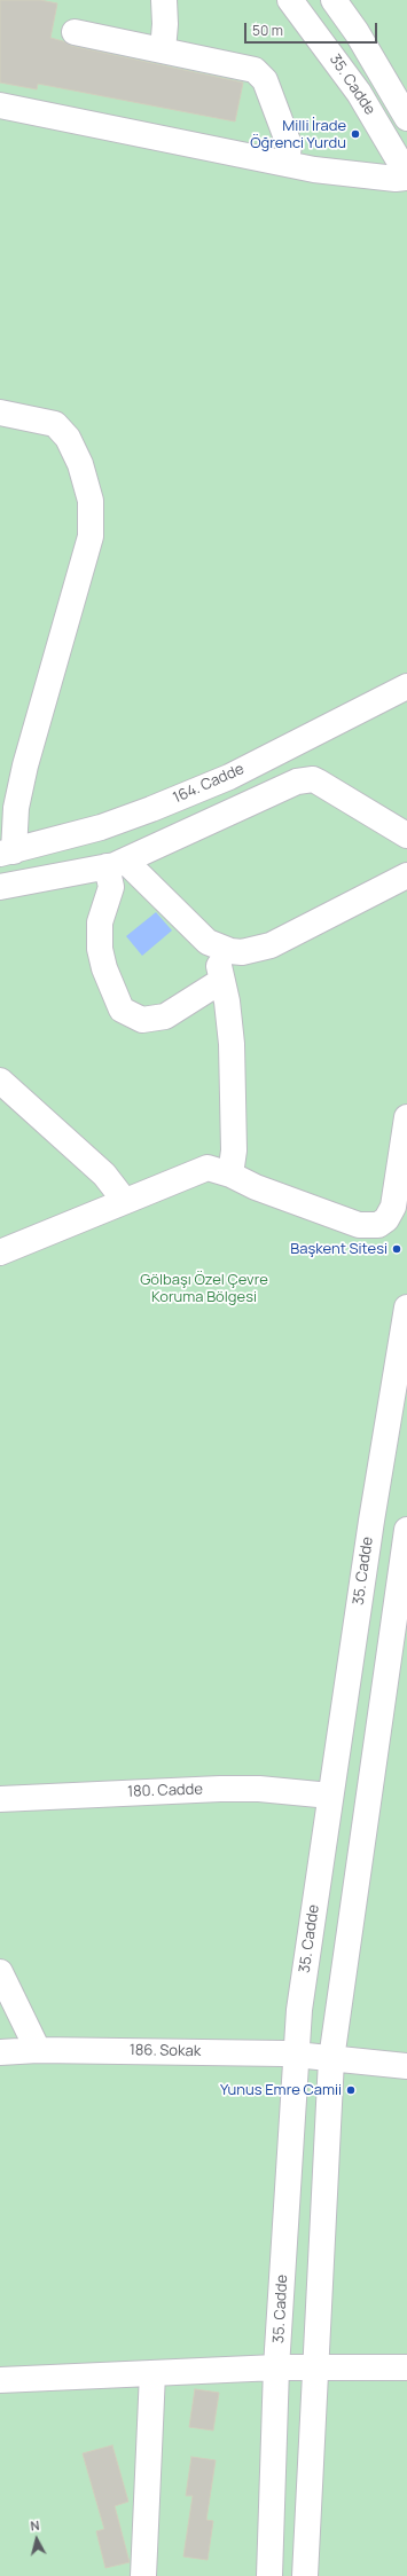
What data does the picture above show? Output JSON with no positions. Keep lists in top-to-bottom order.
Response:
{
  "streets": {
    "street": [
      "35. Cadde",
      "164. Cadde",
      "180. Cadde",
      "186. Sokak"
    ]
  },
  "crossings": [
    ["35. Cadde", "180. Cadde"],
    ["35. Cadde", "186. Sokak"]
  ],
  "parks": ["Gölbaşı Özel Çevre Koruma Bölgesi"],
  "places": ["Milli İrade Öğrenci Yurdu", "Başkent Sitesi", "Yunus Emre Camii"],
  "scale_bar": "50 m",
  "north": "top"
}
